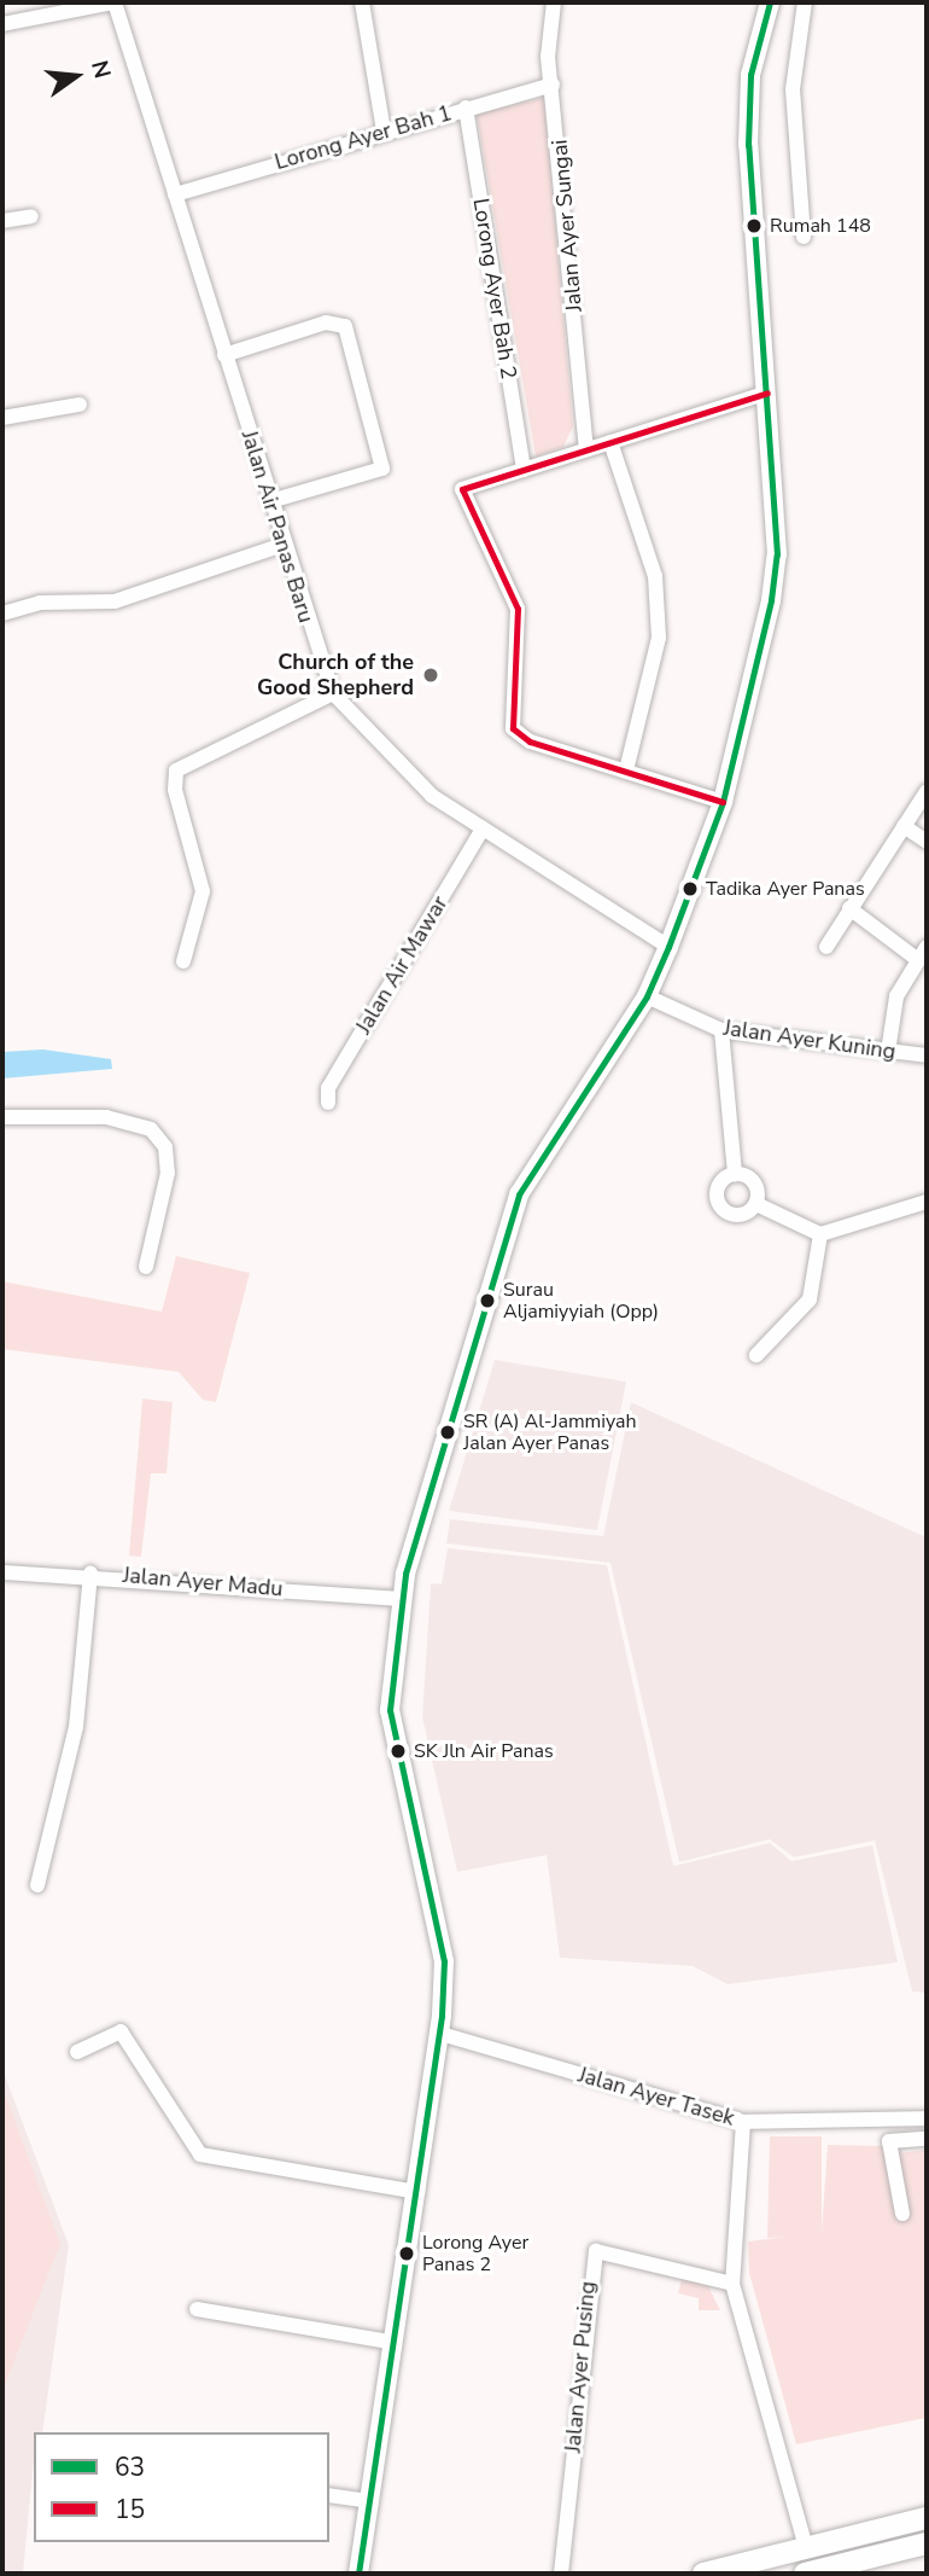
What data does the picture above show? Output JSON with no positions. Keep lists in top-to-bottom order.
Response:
{
  "streets": {
    "street": [
      "Lorong Ayer Bah 1",
      "Jalan Ayer Sungai",
      "Lorong Ayer Bah 2",
      "Jalan Air Panas Baru",
      "Jalan Air Mawar",
      "Jalan Ayer Kuning",
      "Jalan Ayer Madu",
      "Jalan Ayer Tasek",
      "Jalan Ayer Pusing"
    ]
  },
  "crossings": [
    ["Lorong Ayer Bah 1", "Jalan Ayer Sungai"],
    ["Lorong Ayer Bah 1", "Lorong Ayer Bah 2"],
    ["Lorong Ayer Bah 1", "Jalan Air Panas Baru"],
    ["Jalan Air Panas Baru", "Jalan Air Mawar"]
  ],
  "places": [
    "Rumah 148",
    "Church of the Good Shepherd",
    "Tadika Ayer Panas",
    "Surau Aljamiyyiah (Opp)",
    "SR (A) Al-Jammiyah Jalan Ayer Panas",
    "SK Jln Air Panas",
    "Lorong Ayer Panas 2"
  ],
  "lines": ["transit line 63", "transit line 15"],
  "legend": ["63", "15"],
  "north": "right"
}
